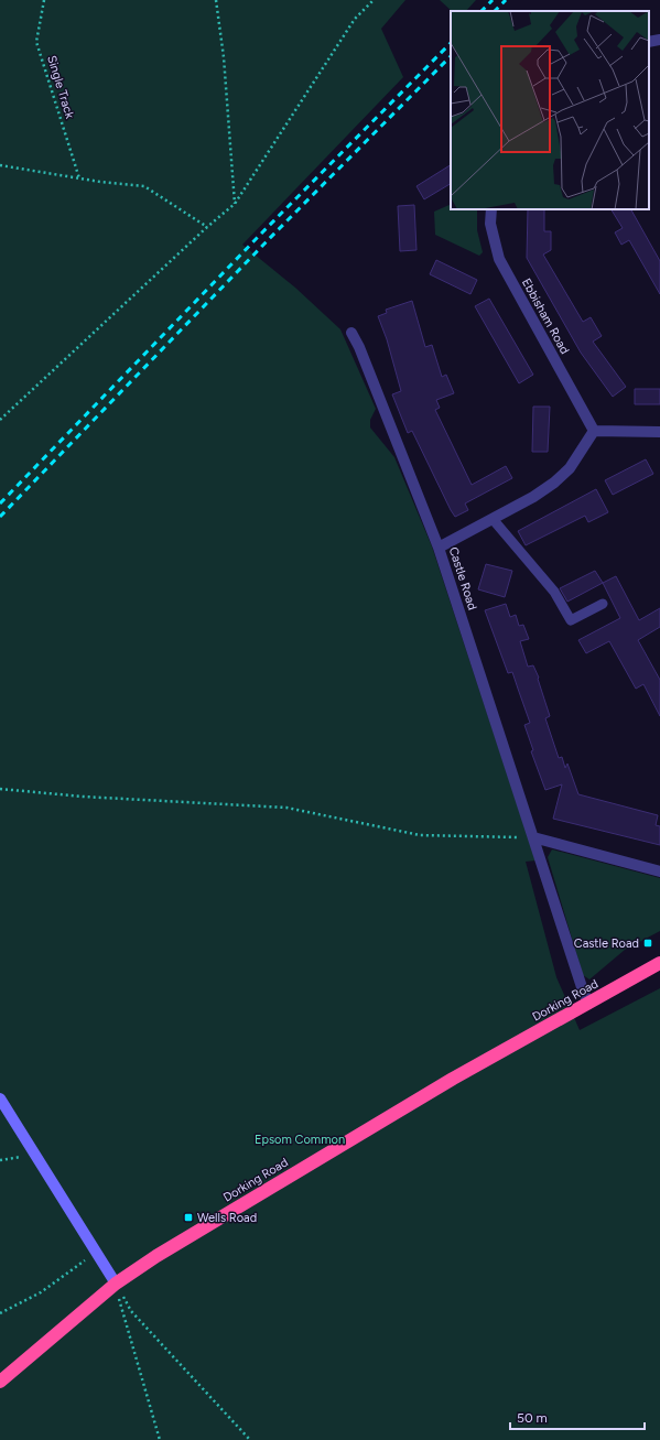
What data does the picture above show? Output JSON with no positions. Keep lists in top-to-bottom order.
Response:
{
  "streets": {
    "highway": ["Dorking Road"],
    "street": ["Ebbisham Road", "Castle Road"],
    "path": ["Single Track"]
  },
  "crossings": [
    ["Castle Road", "Dorking Road"]
  ],
  "parks": ["Epsom Common"],
  "places": {
    "transit": ["Castle Road", "Wells Road"]
  },
  "scale_bar": "50 m"
}
